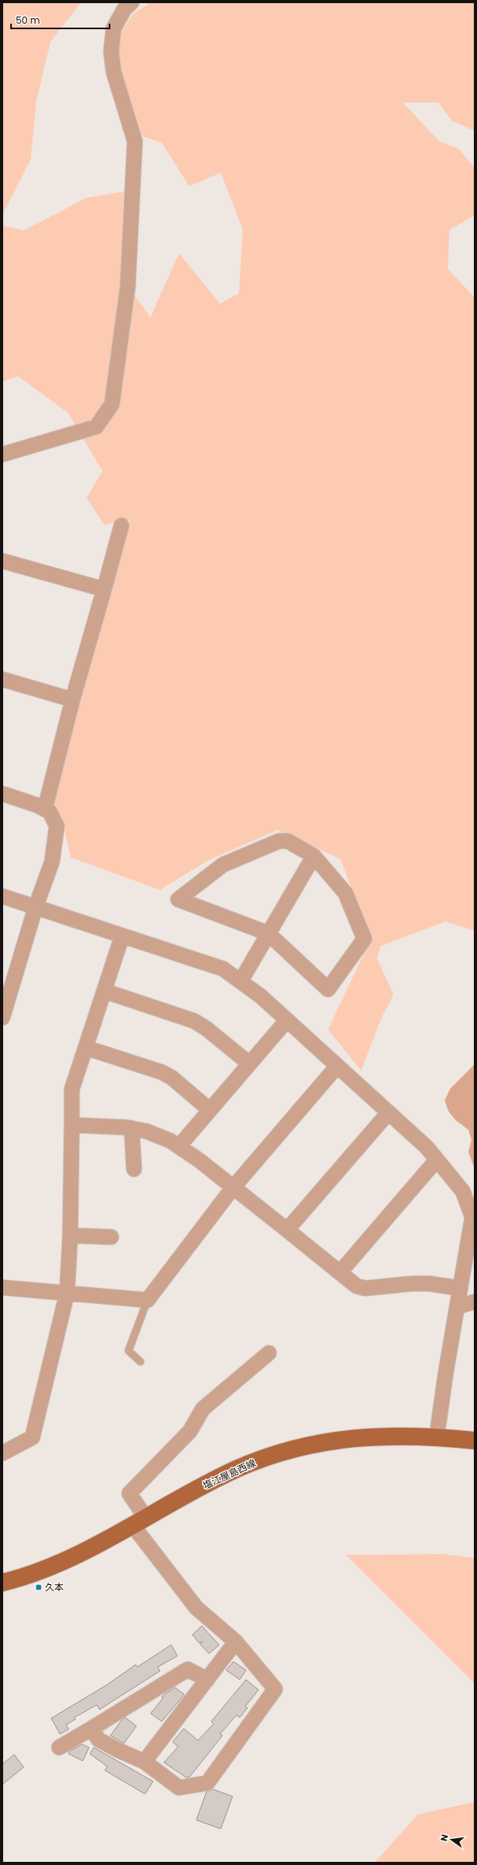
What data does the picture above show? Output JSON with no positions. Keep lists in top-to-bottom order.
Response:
{
  "streets": {
    "main road": ["塩江屋島西線"]
  },
  "places": {
    "transit": ["久本"]
  },
  "scale_bar": "50 m",
  "north": "left"
}
